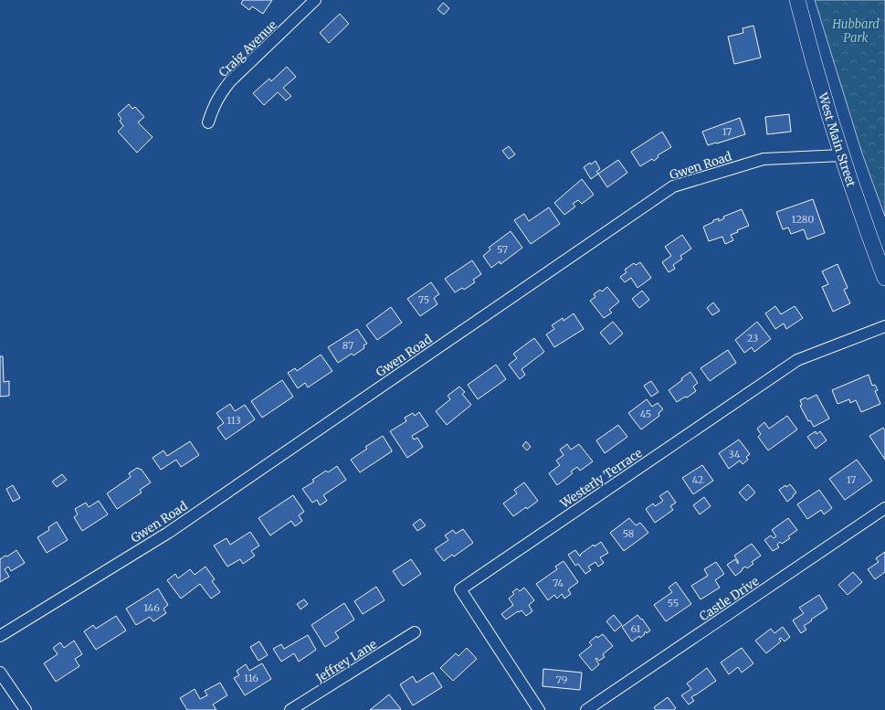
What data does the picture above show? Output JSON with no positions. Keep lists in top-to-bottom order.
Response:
{
  "streets": {
    "main road": ["West Main Street"],
    "street": [
      "Craig Avenue",
      "Gwen Road",
      "Westerly Terrace",
      "Castle Drive",
      "Jeffrey Lane"
    ]
  },
  "crossings": [
    ["West Main Street", "Gwen Road"]
  ],
  "parks": ["Hubbard Park"],
  "house_numbers": [
    "17",
    "1280",
    "57",
    "75",
    "23",
    "87",
    "45",
    "113",
    "34",
    "42",
    "17",
    "58",
    "74",
    "55",
    "146",
    "61",
    "116",
    "79"
  ]
}
